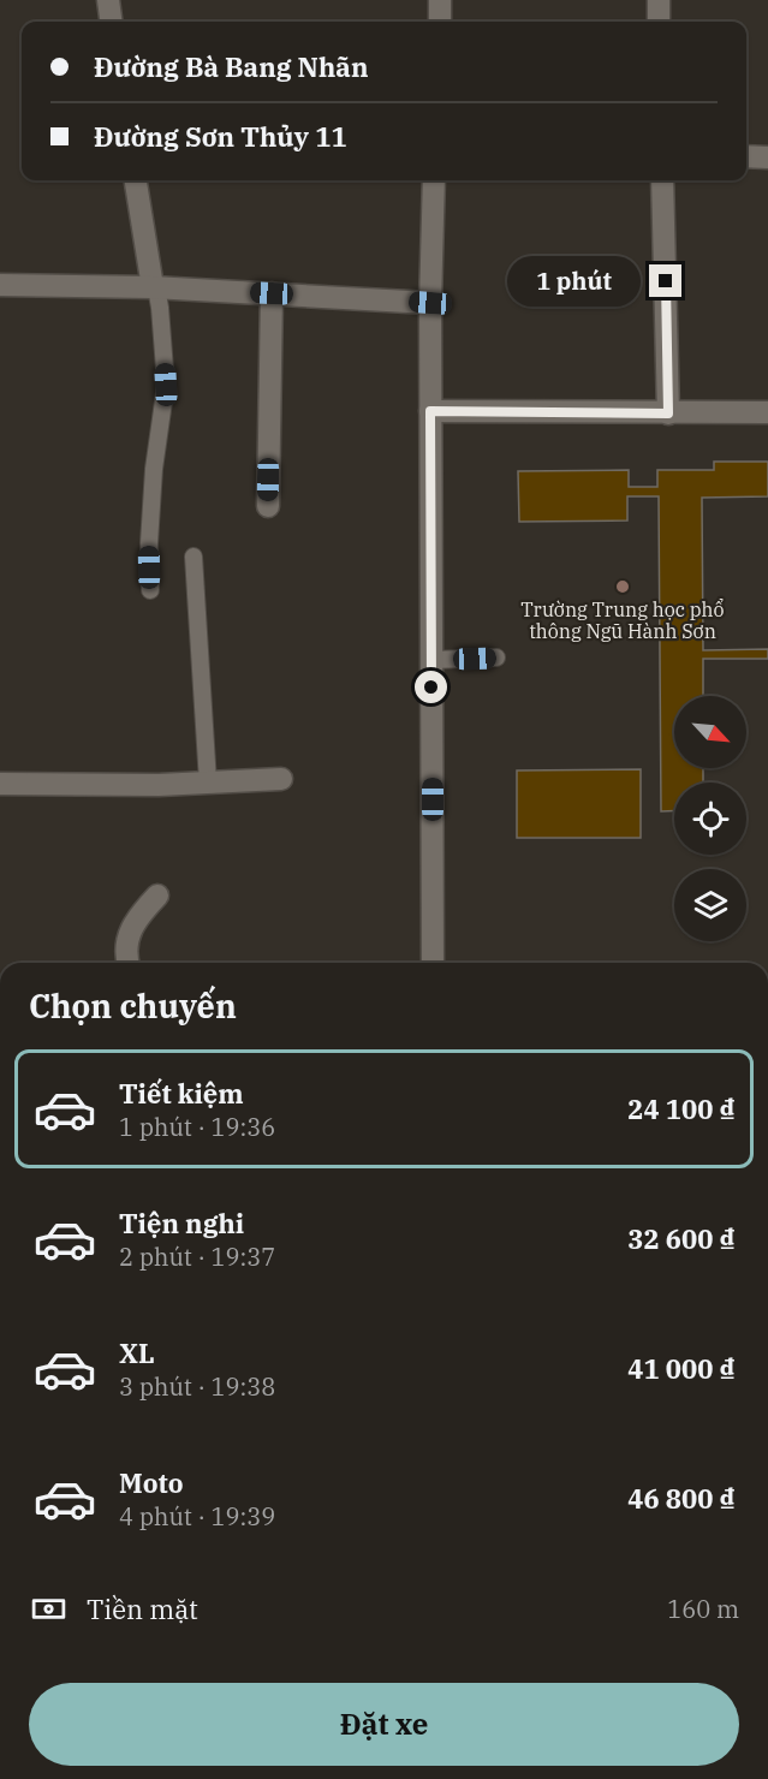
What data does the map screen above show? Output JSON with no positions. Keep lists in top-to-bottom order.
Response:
{
  "places": ["Trường Trung học phổ thông Ngũ Hành Sơn"],
  "north": "bottom right",
  "page": {
    "banner": ["Đường Bà Bang Nhãn", "Đường Sơn Thủy 11"],
    "bubble": "1 phút",
    "heading": "Chọn chuyến",
    "list": [
      {
        "name": "Tiết kiệm",
        "note": "1 phút · 19:36",
        "value": "24 100 ₫"
      },
      {
        "name": "Tiện nghi",
        "note": "2 phút · 19:37",
        "value": "32 600 ₫"
      },
      {
        "name": "XL",
        "note": "3 phút · 19:38",
        "value": "41 000 ₫"
      },
      {
        "name": "Moto",
        "note": "4 phút · 19:39",
        "value": "46 800 ₫"
      }
    ],
    "pay": ["Tiền mặt", "160 m"],
    "buttons": "Đặt xe"
  }
}
